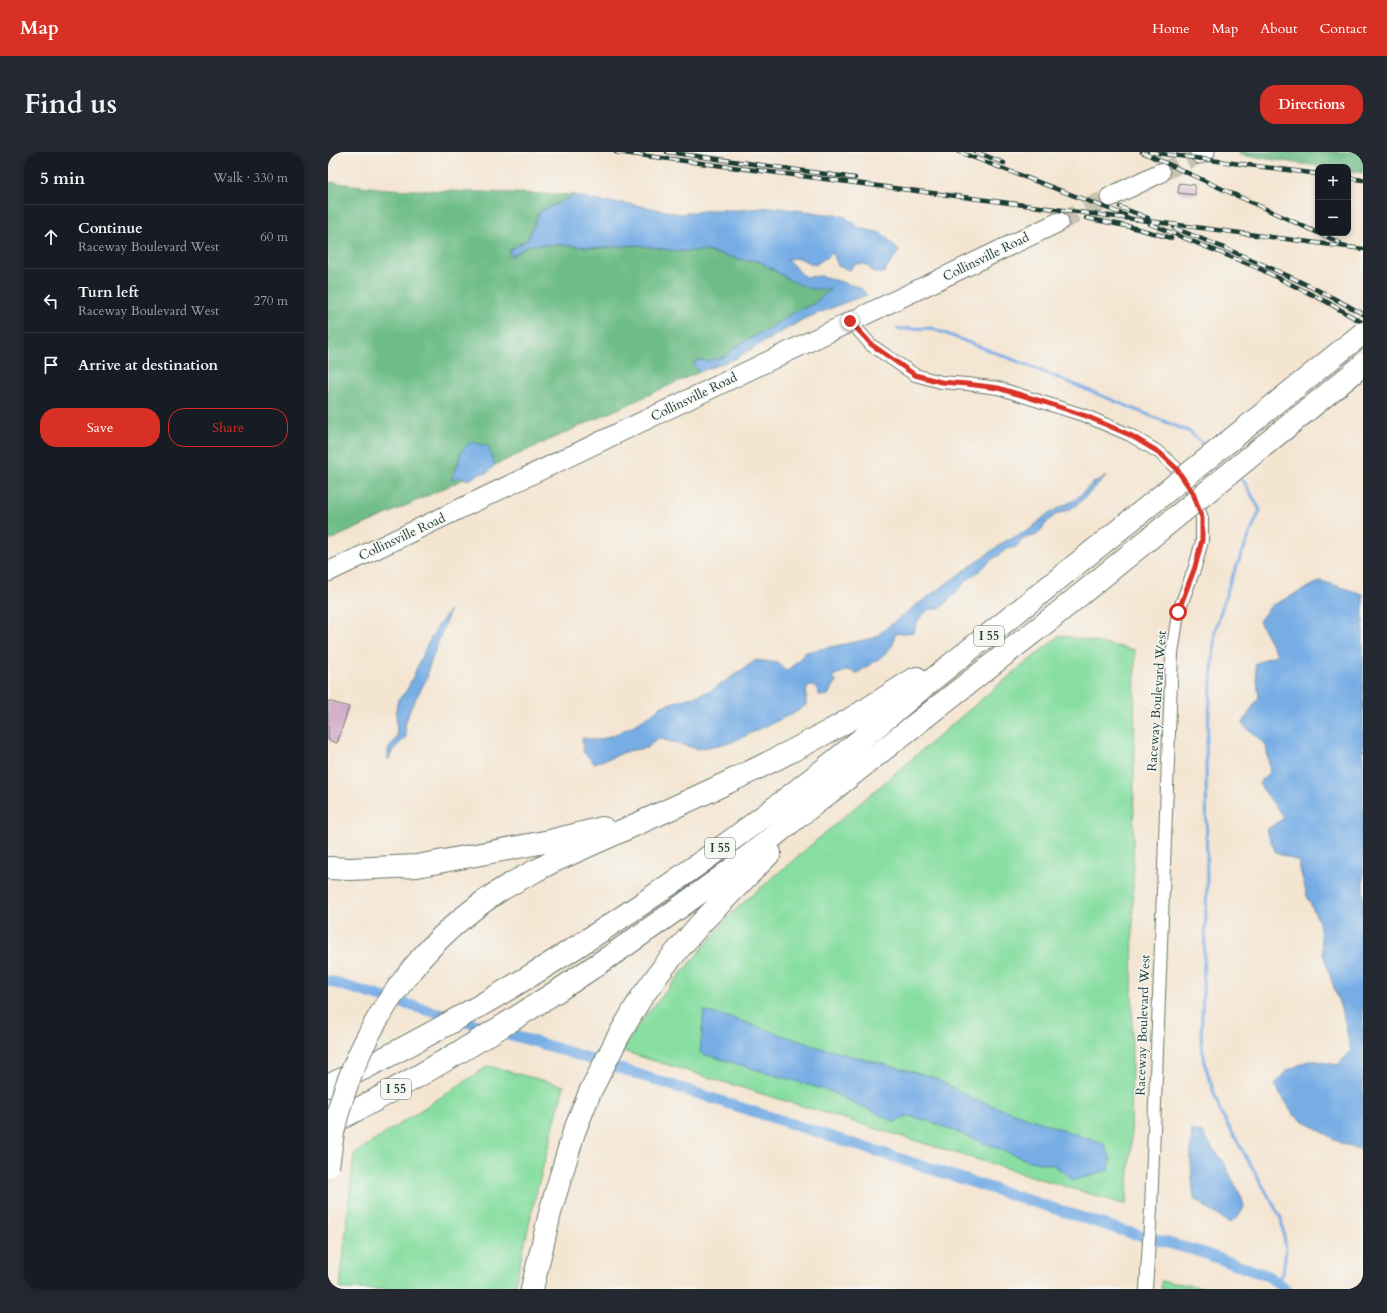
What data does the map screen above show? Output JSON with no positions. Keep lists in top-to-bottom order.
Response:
{
  "streets": {
    "highway": ["I 55"],
    "main road": ["Collinsville Road"],
    "street": ["Raceway Boulevard West"]
  },
  "crossings": [
    ["Collinsville Road", "Raceway Boulevard West"]
  ],
  "page": {
    "header": "Map",
    "nav": [
      "Home",
      "Map",
      "About",
      "Contact"
    ],
    "title": "Find us",
    "buttons": [
      "Directions",
      ["Save", "Share"]
    ],
    "heading": ["5 min", "Walk · 330 m"],
    "map_buttons": ["+", "−"],
    "list": [
      ["Continue", "Raceway Boulevard West", "60 m"],
      ["Turn left", "Raceway Boulevard West", "270 m"],
      "Arrive at destination"
    ]
  }
}
